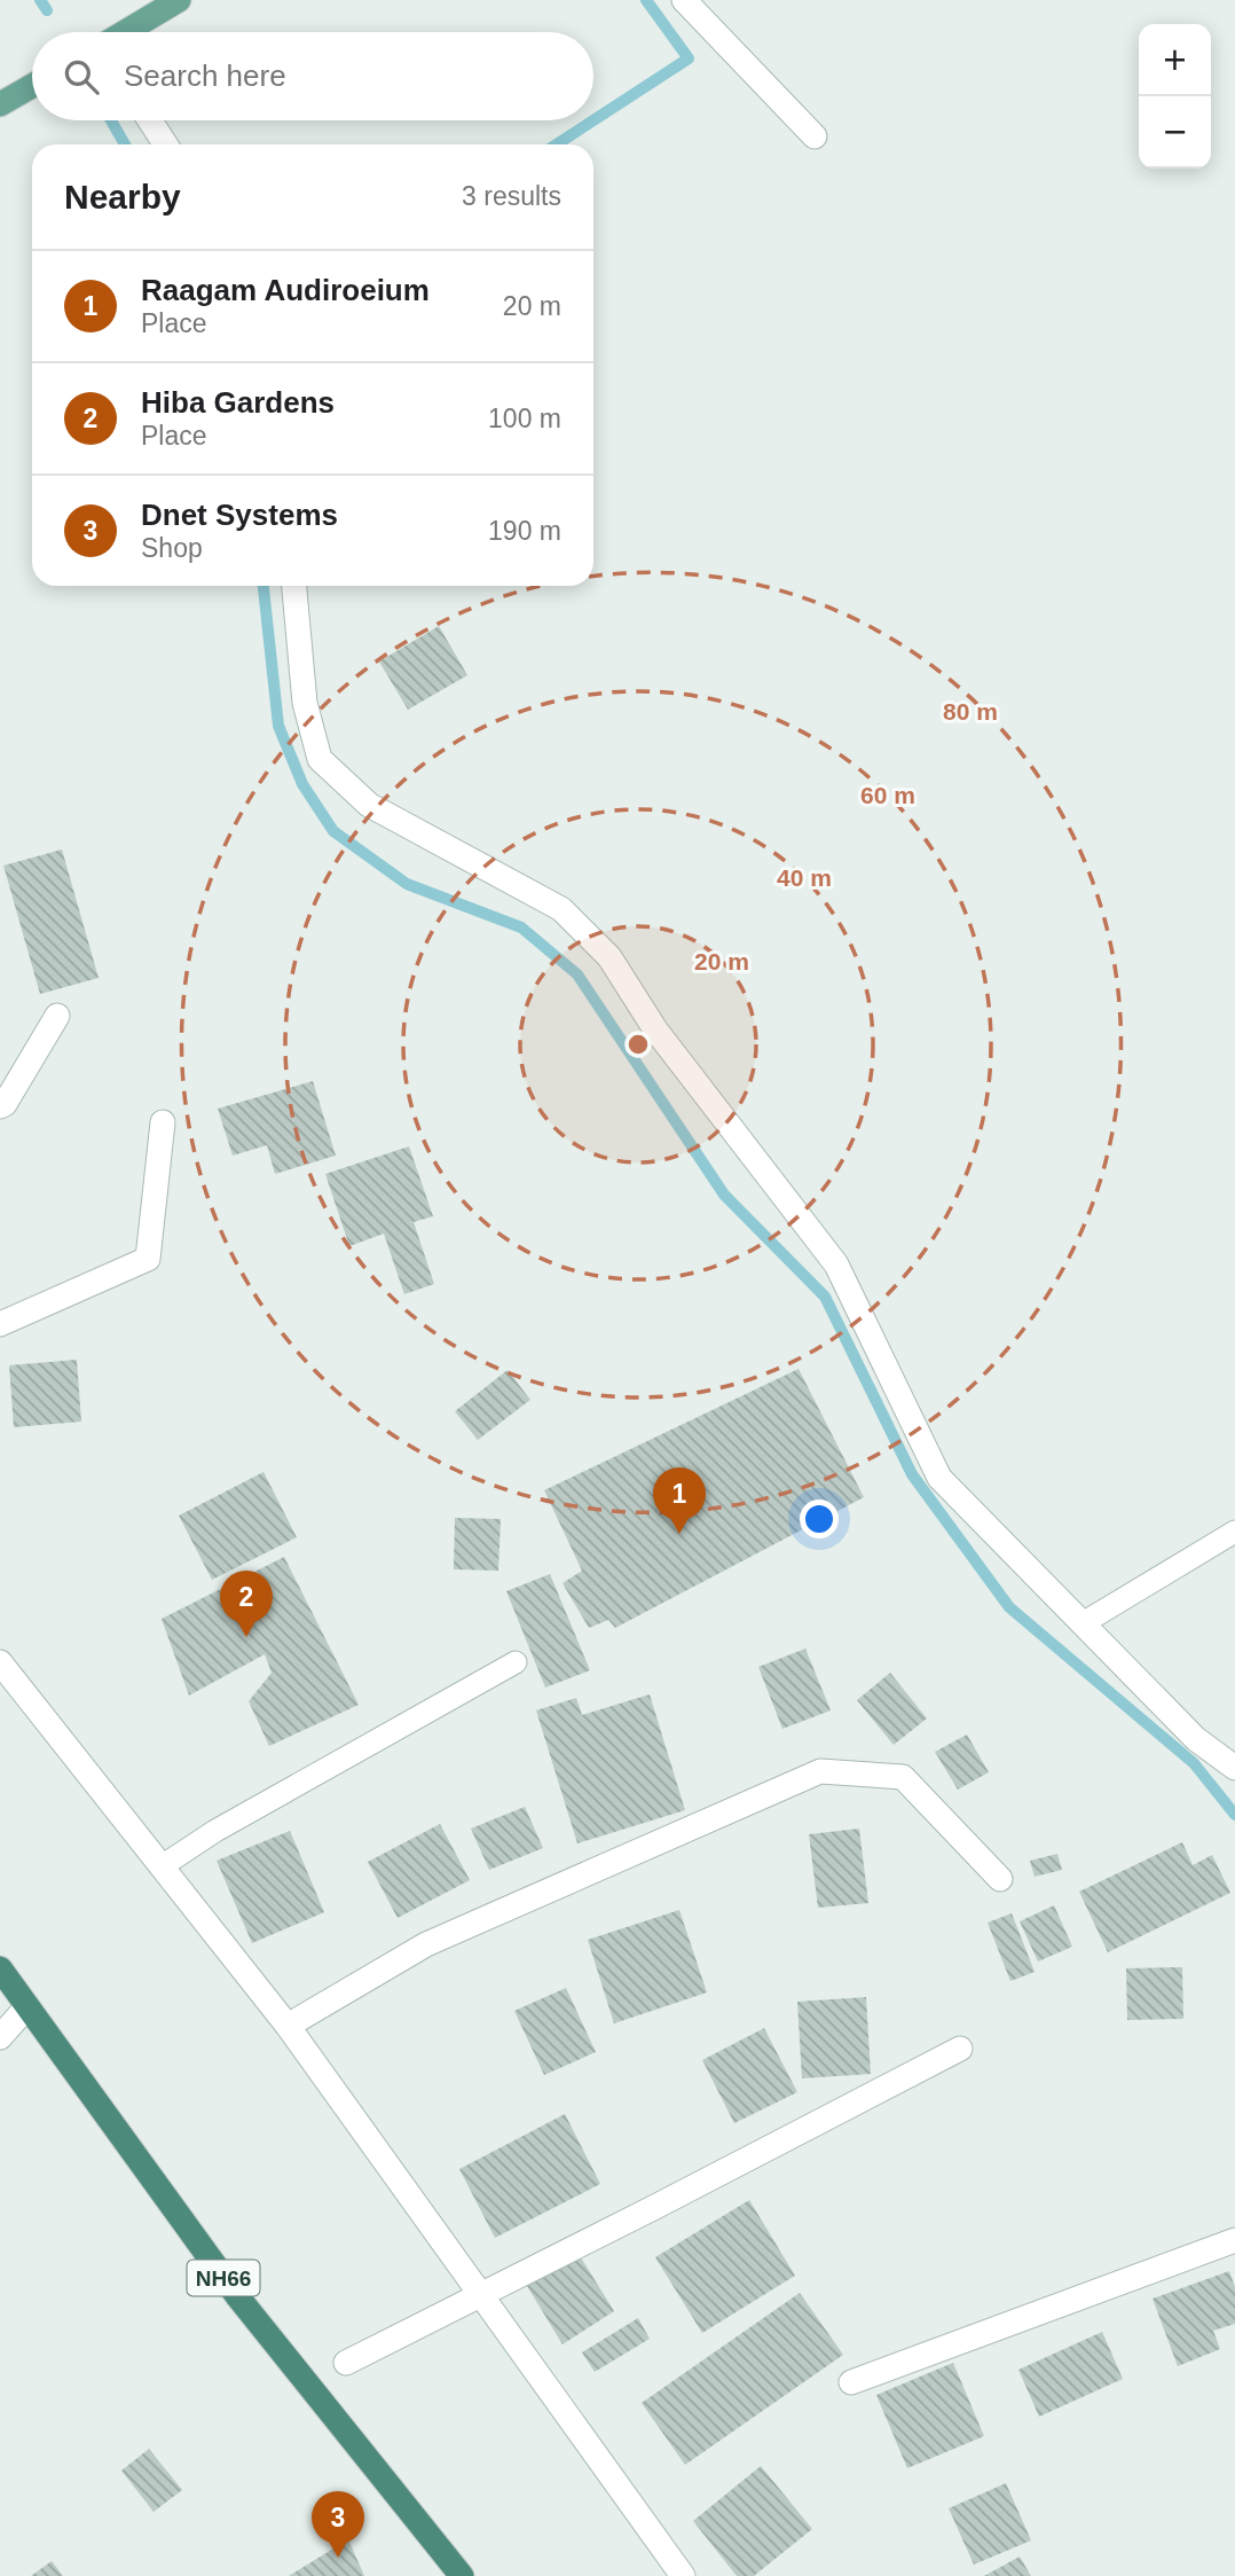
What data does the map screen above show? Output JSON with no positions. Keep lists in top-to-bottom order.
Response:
{
  "streets": {
    "highway": ["NH66"]
  },
  "page": {
    "map_buttons": ["+", "−"],
    "search": "Search here",
    "heading": ["Nearby", "3 results"],
    "list": [
      {
        "mark": "1",
        "name": "Raagam Audiroeium",
        "note": "Place",
        "value": "20 m"
      },
      {
        "mark": "2",
        "name": "Hiba Gardens",
        "note": "Place",
        "value": "100 m"
      },
      {
        "mark": "3",
        "name": "Dnet Systems",
        "note": "Shop",
        "value": "190 m"
      }
    ],
    "pins": ["1", "2", "3"]
  },
  "rings": [
    "80 m",
    "60 m",
    "40 m",
    "20 m"
  ]
}
